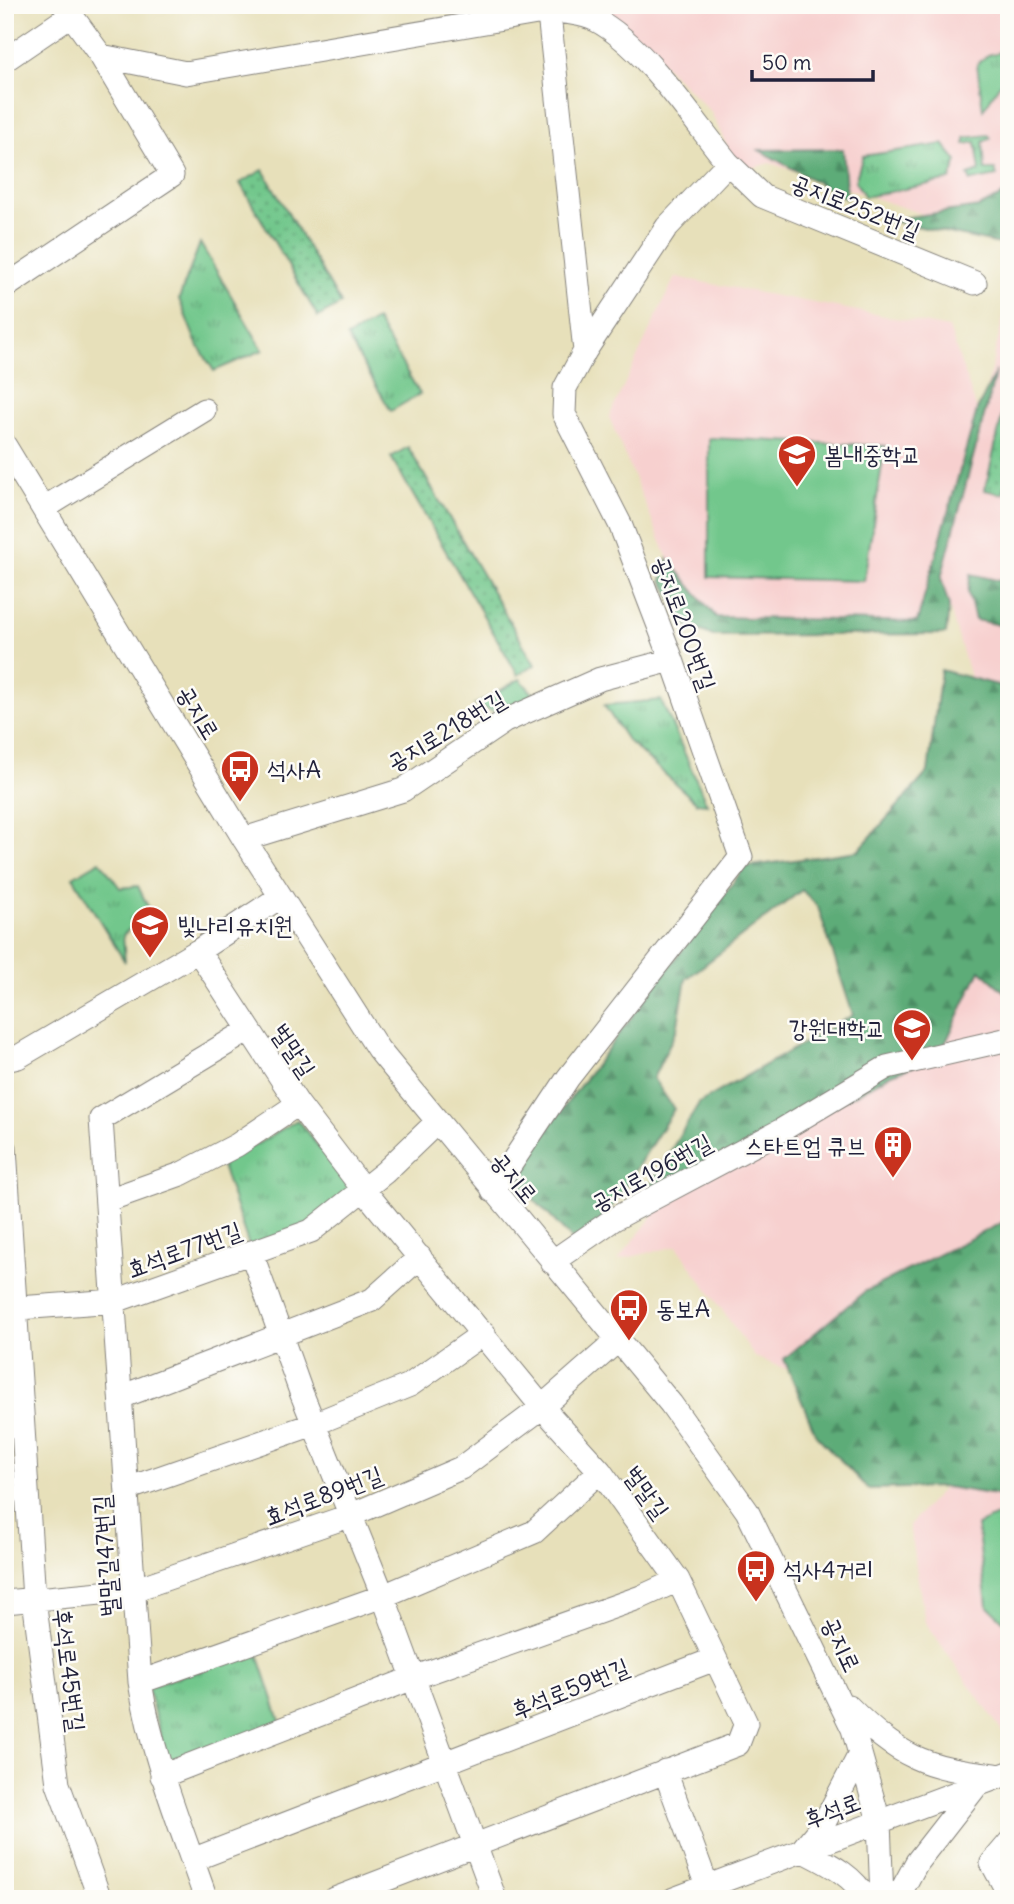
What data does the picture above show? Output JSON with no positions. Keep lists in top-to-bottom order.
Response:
{
  "streets": {
    "street": [
      "공지로252번길",
      "공지로200번길",
      "공지로",
      "공지로218번길",
      "벌말길",
      "공지로196번길",
      "효석로77번길",
      "효석로89번길",
      "벌말길47번길",
      "후석로45번길",
      "후석로59번길",
      "후석로"
    ]
  },
  "crossings": [
    ["공지로200번길", "공지로"],
    ["공지로200번길", "공지로218번길"],
    ["공지로", "공지로218번길"],
    ["공지로", "공지로196번길"],
    ["공지로", "효석로77번길"],
    ["공지로", "효석로89번길"],
    ["공지로", "후석로"],
    ["벌말길", "효석로77번길"],
    ["벌말길", "효석로89번길"],
    ["벌말길", "벌말길47번길"],
    ["벌말길", "후석로59번길"],
    ["효석로77번길", "벌말길47번길"],
    ["효석로77번길", "후석로45번길"],
    ["효석로89번길", "벌말길47번길"],
    ["효석로89번길", "후석로45번길"],
    ["벌말길47번길", "후석로59번길"]
  ],
  "places": {
    "school or university": ["봄내중학교", "빛나리유치원", "강원대학교"],
    "bus stop": ["석사A", "동보A", "석사4거리"],
    "building": ["스타트업 큐브"]
  },
  "scale_bar": "50 m"
}
